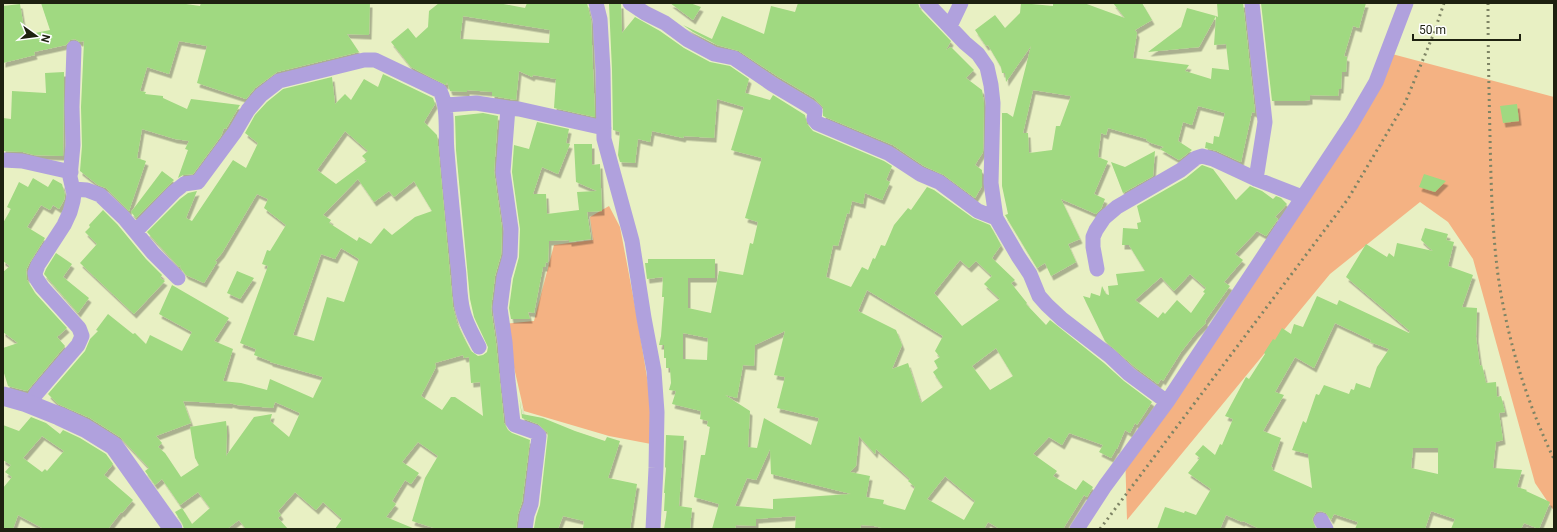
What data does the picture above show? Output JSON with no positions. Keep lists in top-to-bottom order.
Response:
{
  "scale_bar": "50 m",
  "north": "right"
}
